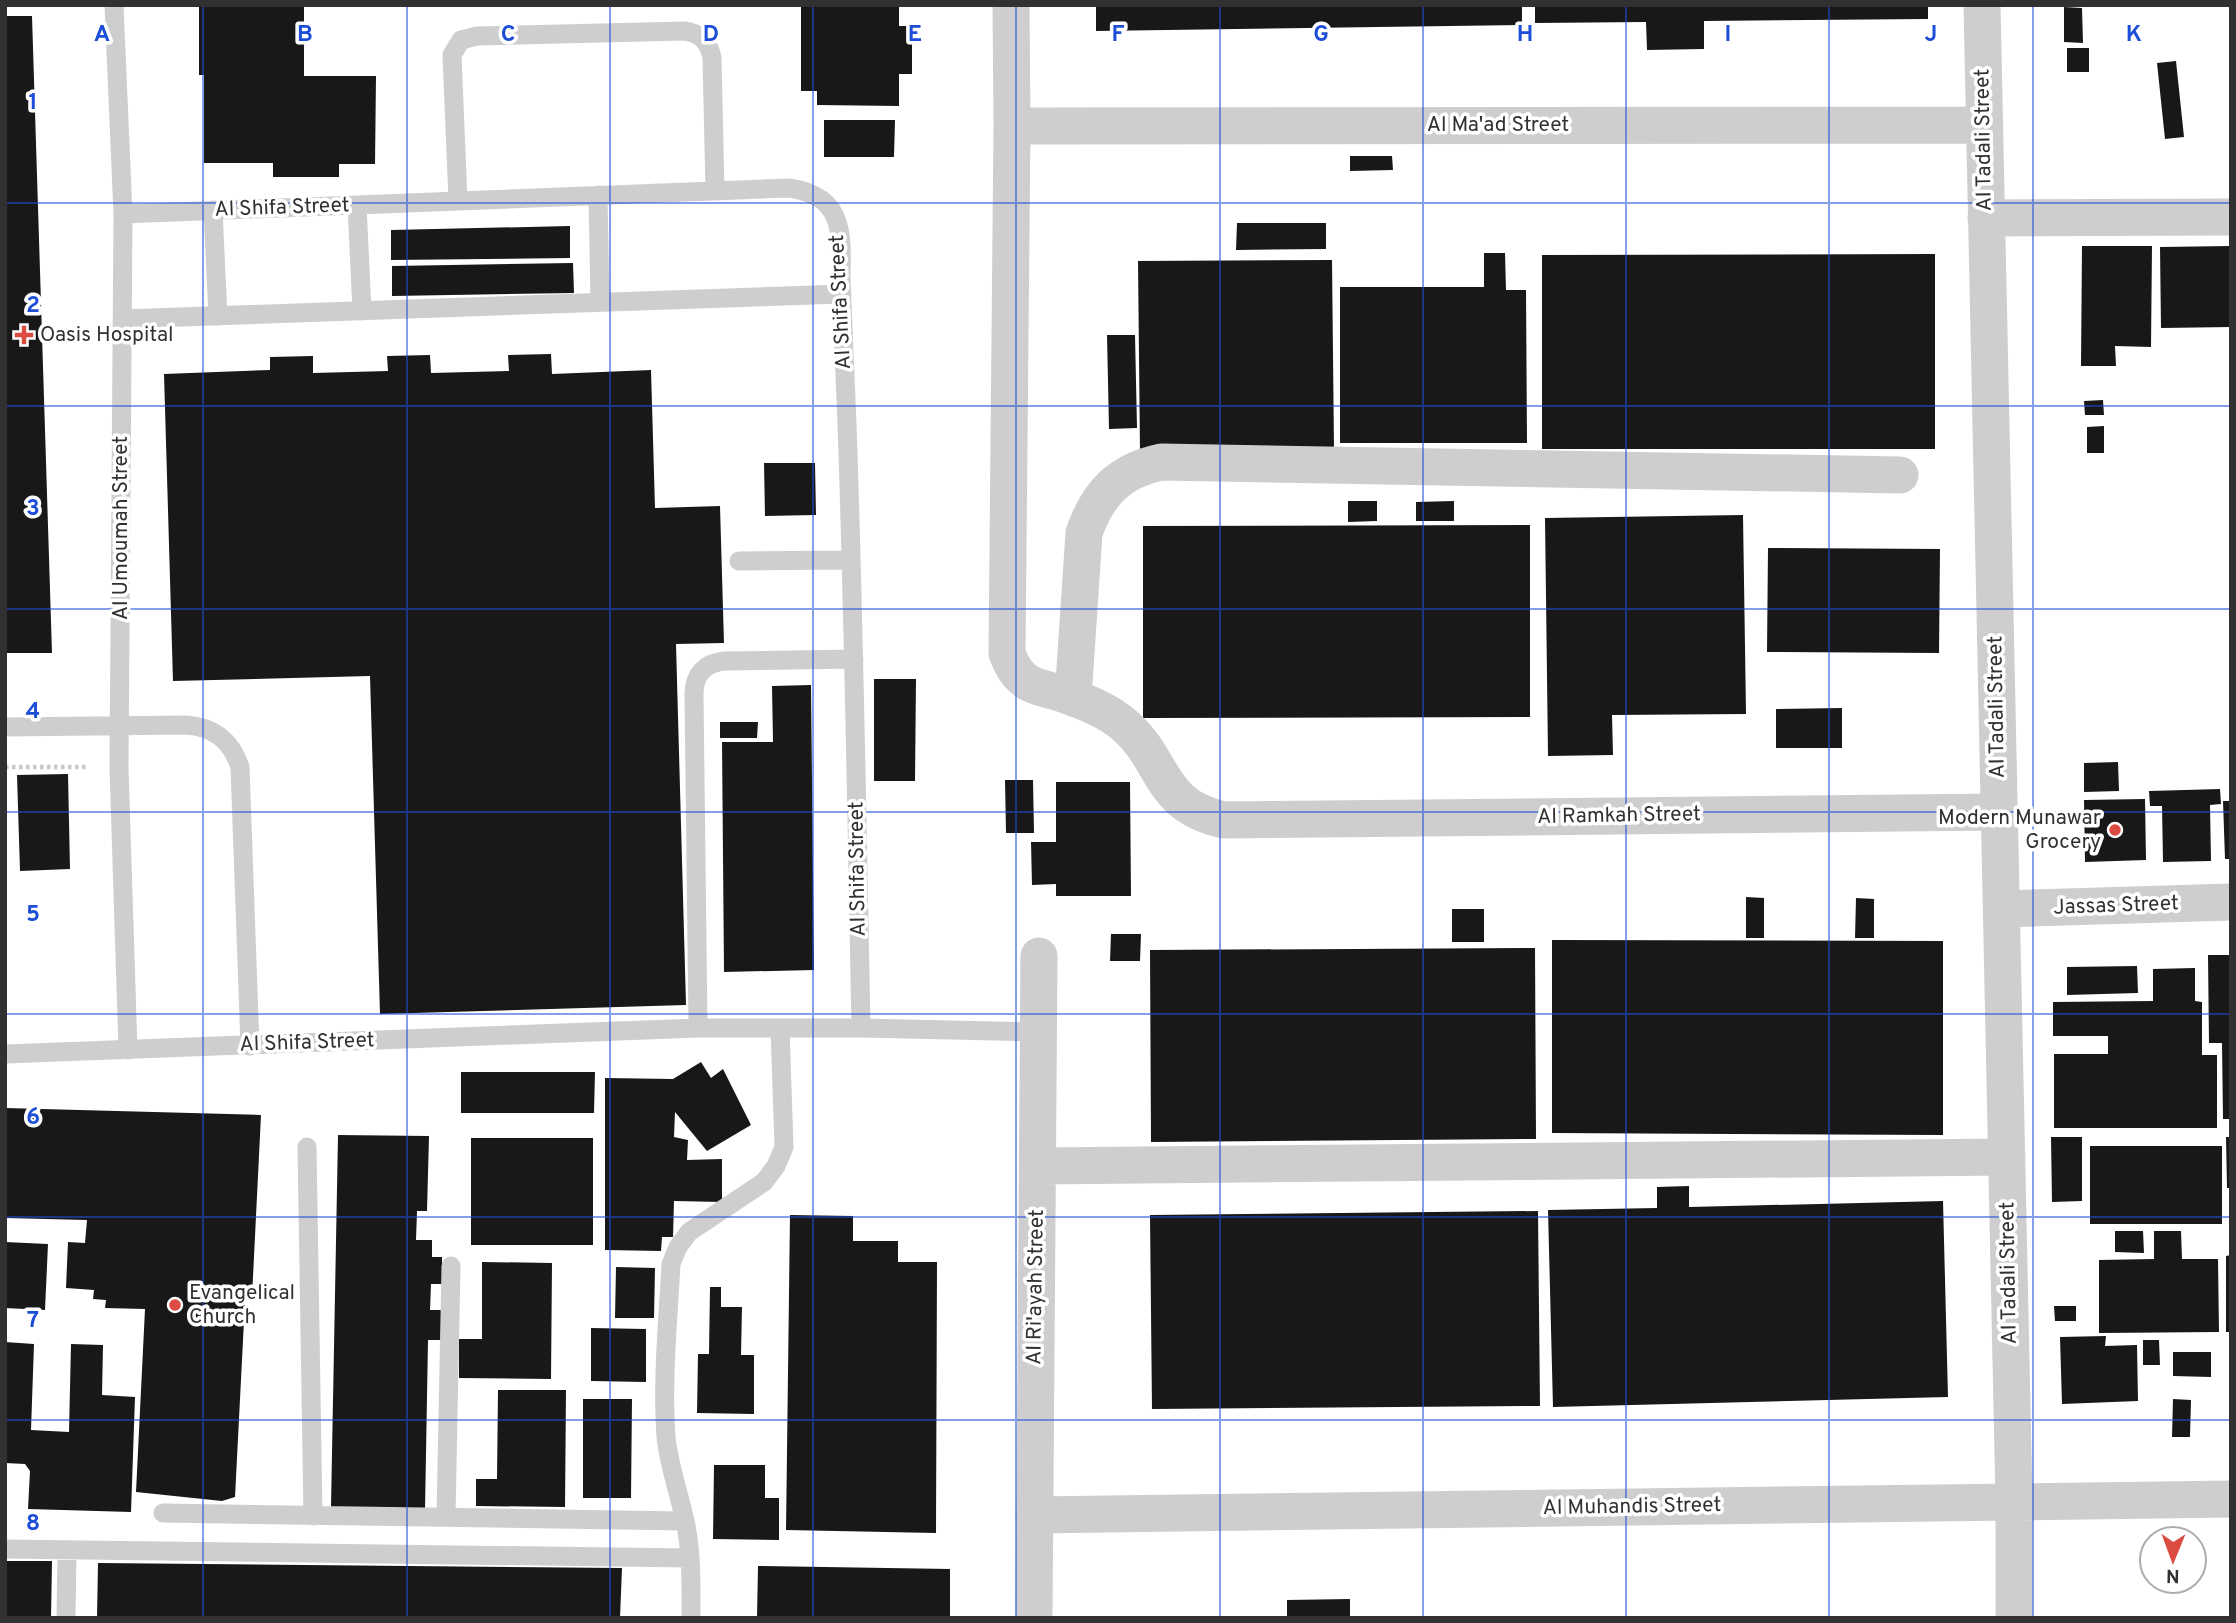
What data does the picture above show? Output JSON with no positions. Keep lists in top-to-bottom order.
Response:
{
  "streets": {
    "street": [
      "Al Ma'ad Street",
      "Al Tadali Street",
      "Al Ramkah Street",
      "Jassas Street",
      "Al Ri'ayah Street",
      "Al Muhandis Street"
    ],
    "lane": ["Al Shifa Street", "Al Umoumah Street"]
  },
  "crossings": [
    ["Al Ma'ad Street", "Al Tadali Street"],
    ["Al Ma'ad Street", "Al Ramkah Street"],
    ["Al Tadali Street", "Al Ramkah Street"],
    ["Al Tadali Street", "Jassas Street"],
    ["Al Tadali Street", "Al Muhandis Street"],
    ["Al Shifa Street", "Al Umoumah Street"],
    ["Al Shifa Street", "Al Ri'ayah Street"],
    ["Al Ri'ayah Street", "Al Muhandis Street"]
  ],
  "places": {
    "health": ["Oasis Hospital"],
    "other": ["Modern Munawar Grocery", "Evangelical Church"]
  },
  "north": "bottom",
  "grid": {
    "columns": [
      "A",
      "B",
      "C",
      "D",
      "E",
      "F",
      "G",
      "H",
      "I",
      "J",
      "K"
    ],
    "rows": [
      "1",
      "2",
      "3",
      "4",
      "5",
      "6",
      "7",
      "8"
    ]
  }
}
